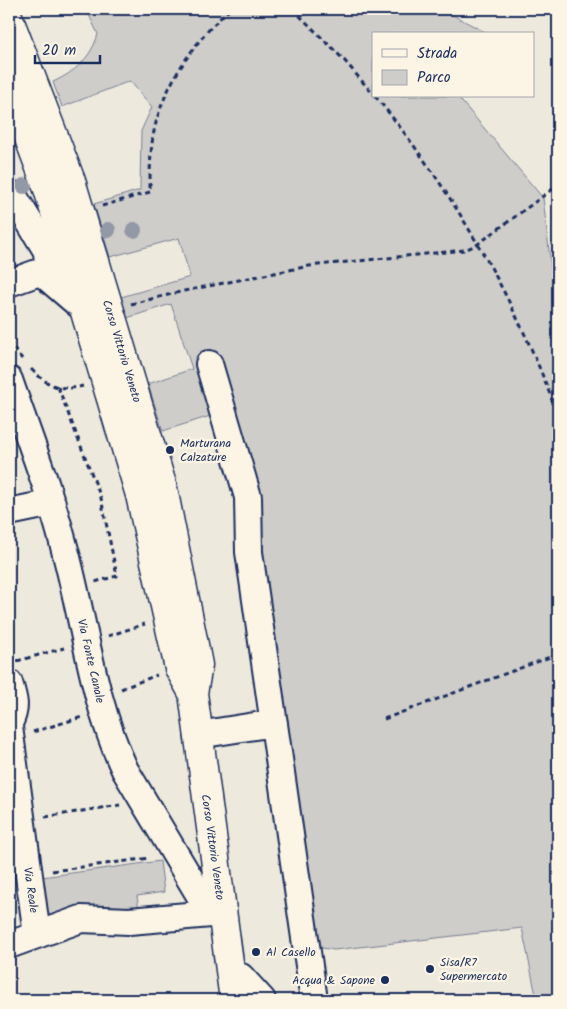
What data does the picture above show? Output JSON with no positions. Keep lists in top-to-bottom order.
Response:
{
  "streets": {
    "main road": ["Corso Vittorio Veneto"],
    "street": ["Via Fonte Canale", "Via Reale"]
  },
  "crossings": [
    ["Corso Vittorio Veneto", "Via Fonte Canale"]
  ],
  "places": [
    "Marturana Calzature",
    "Al Casello",
    "Sisa/R7 Supermercato",
    "Acqua & Sapone"
  ],
  "legend": ["Strada", "Parco"],
  "scale_bar": "20 m"
}
